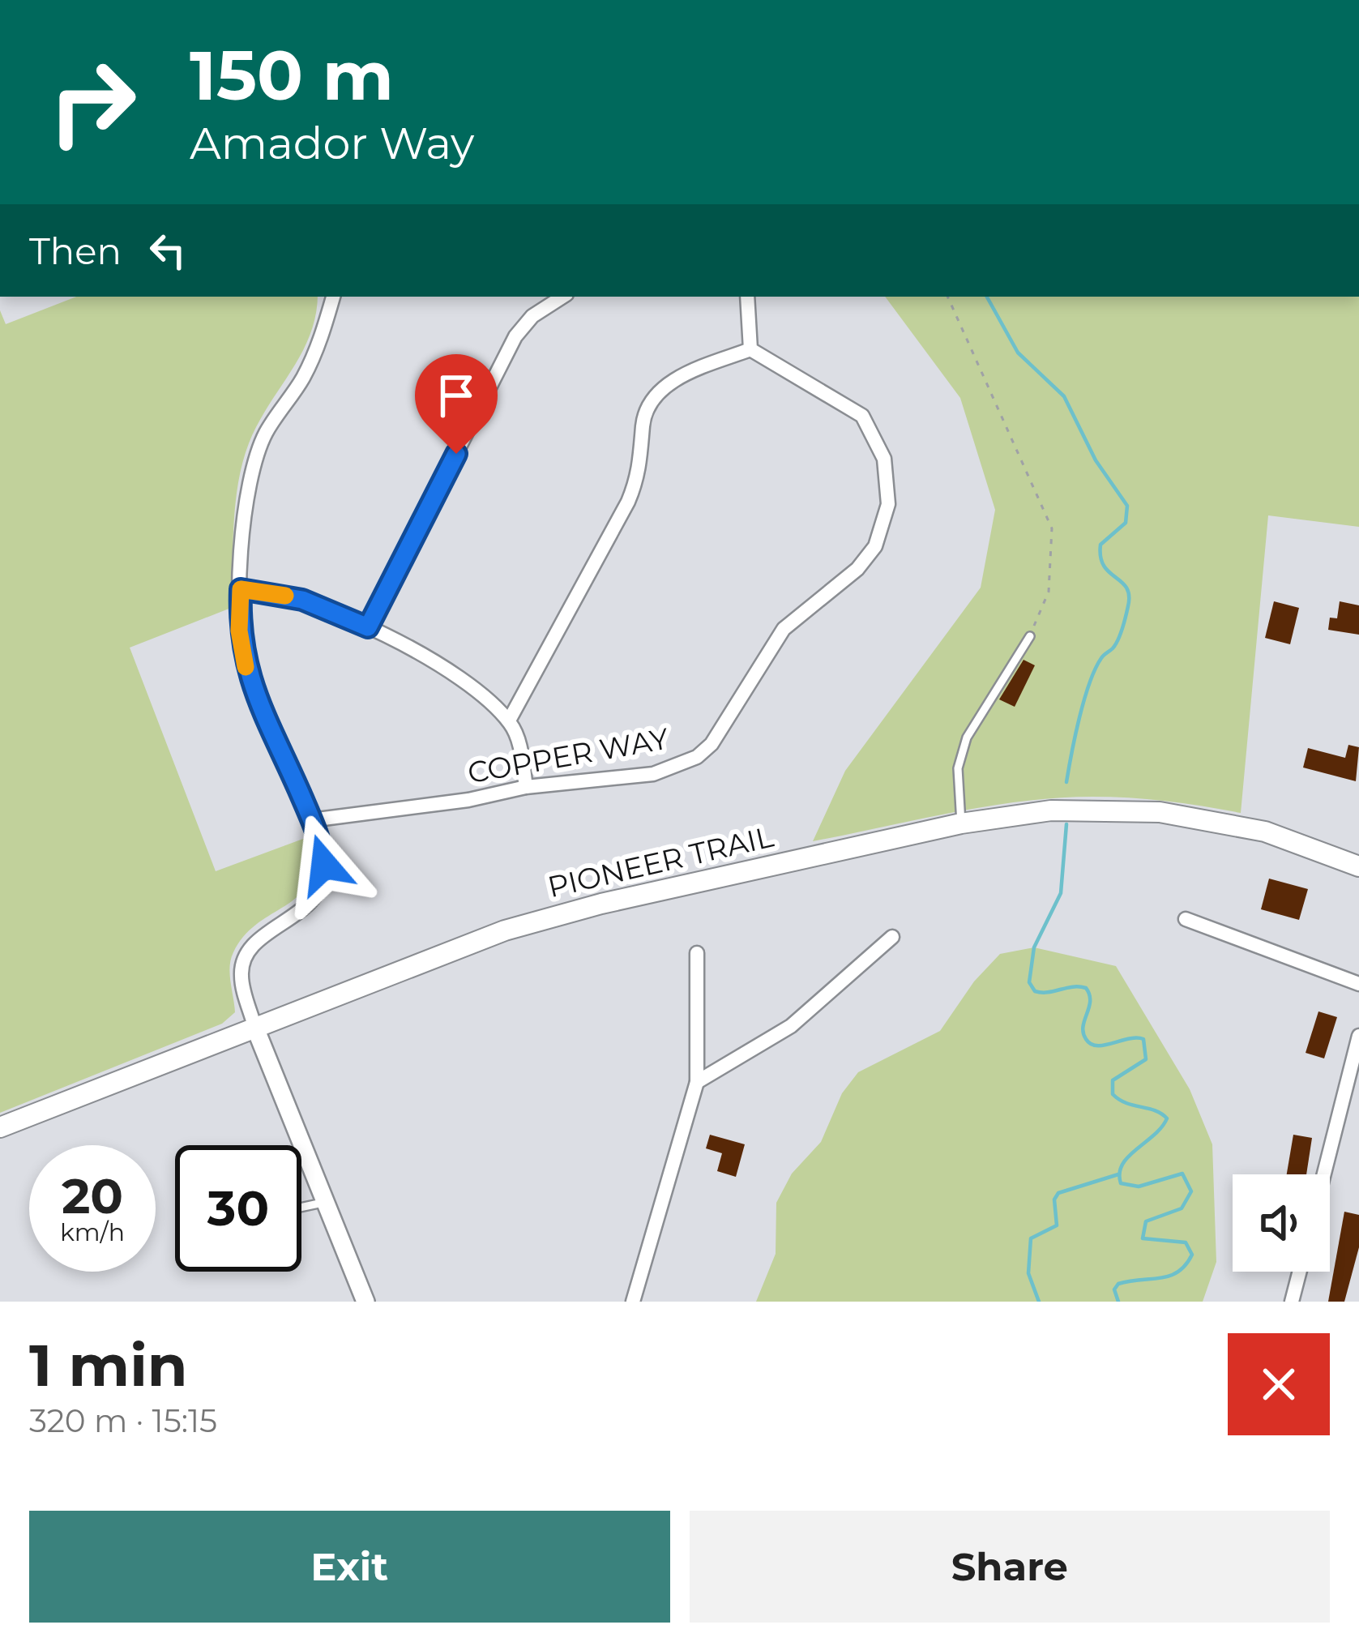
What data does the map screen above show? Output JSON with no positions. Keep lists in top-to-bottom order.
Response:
{
  "streets": {
    "main road": ["PIONEER TRAIL"],
    "street": ["COPPER WAY"]
  },
  "page": {
    "turn": ["150 m", "Amador Way"],
    "then": "Then",
    "speed": "20 km/h",
    "limit": "30",
    "heading": ["1 min", "320 m · 15:15"],
    "buttons": ["Exit", "Share"]
  }
}
